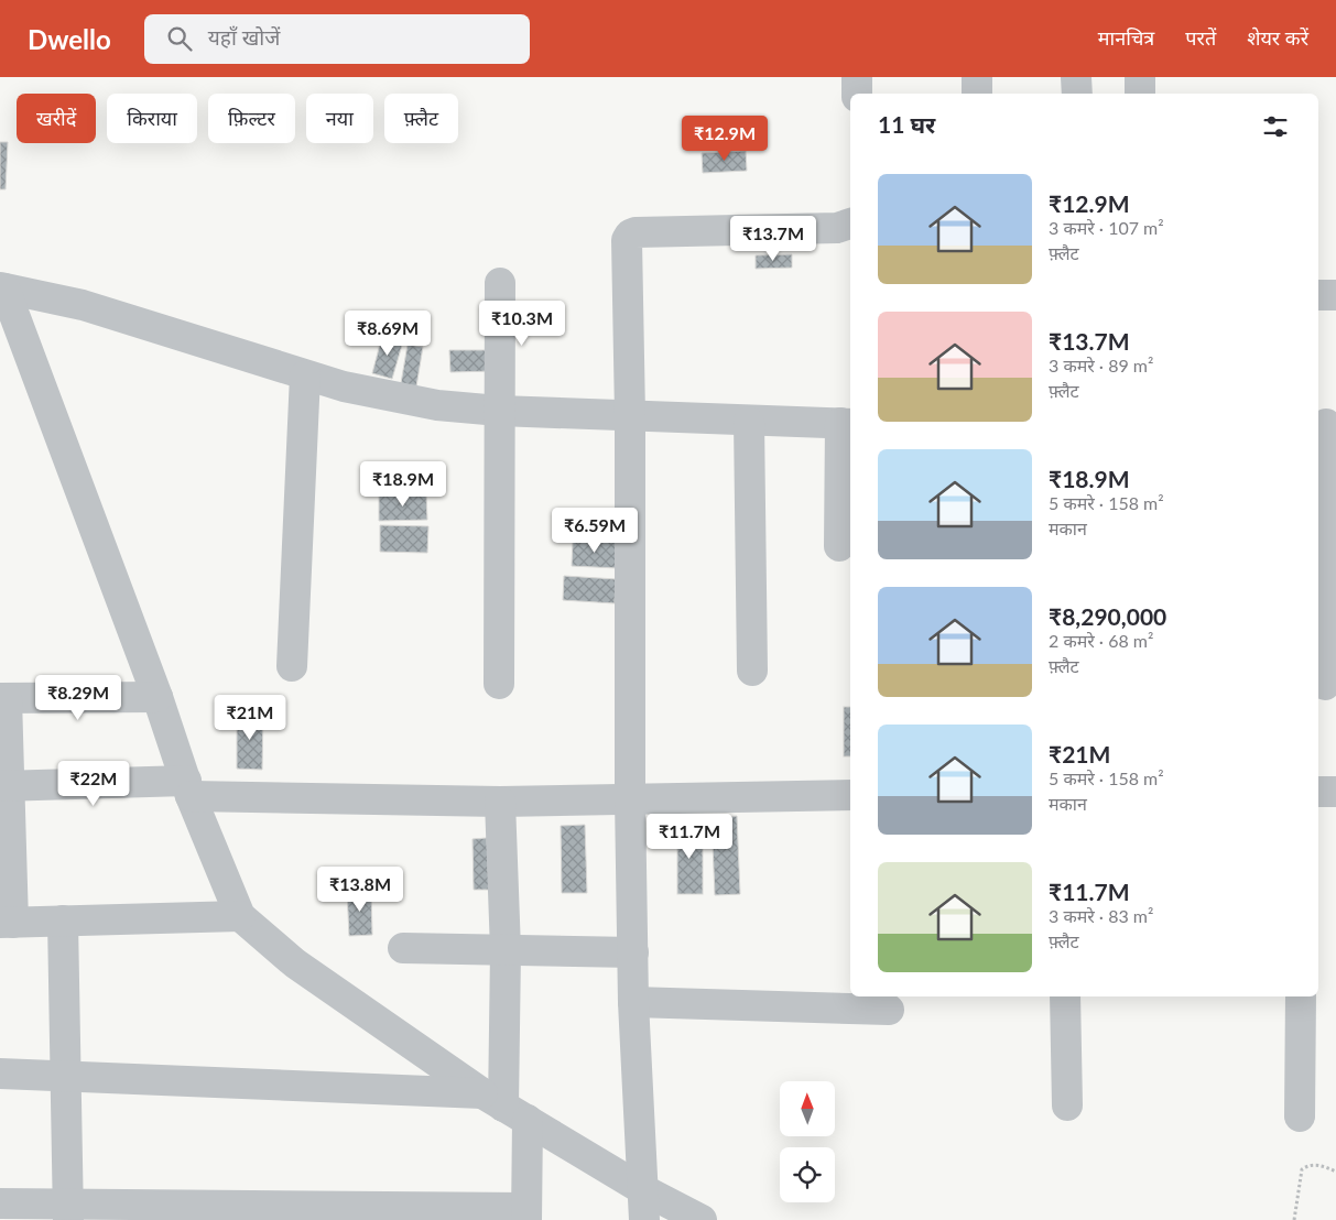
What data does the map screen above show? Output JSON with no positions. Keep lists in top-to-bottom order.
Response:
{
  "north": "top",
  "page": {
    "header": "Dwello",
    "search": "यहाँ खोजें",
    "nav": ["मानचित्र", "परतें", "शेयर करें"],
    "chip": [
      "खरीदें",
      "किराया",
      "फ़िल्टर",
      "नया",
      "फ़्लैट"
    ],
    "heading": "11 घर",
    "price": [
      "₹12.9M",
      "₹13.7M",
      "₹10.3M",
      "₹8.69M",
      "₹18.9M",
      "₹6.59M",
      "₹8.29M",
      "₹21M",
      "₹22M",
      "₹11.7M",
      "₹13.8M"
    ],
    "list": [
      {
        "name": "₹12.9M",
        "note": "3 कमरे · 107 m² · फ़्लैट"
      },
      {
        "name": "₹13.7M",
        "note": "3 कमरे · 89 m² · फ़्लैट"
      },
      {
        "name": "₹18.9M",
        "note": "5 कमरे · 158 m² · मकान"
      },
      {
        "name": "₹8,290,000",
        "note": "2 कमरे · 68 m² · फ़्लैट"
      },
      {
        "name": "₹21M",
        "note": "5 कमरे · 158 m² · मकान"
      },
      {
        "name": "₹11.7M",
        "note": "3 कमरे · 83 m² · फ़्लैट"
      }
    ]
  }
}
